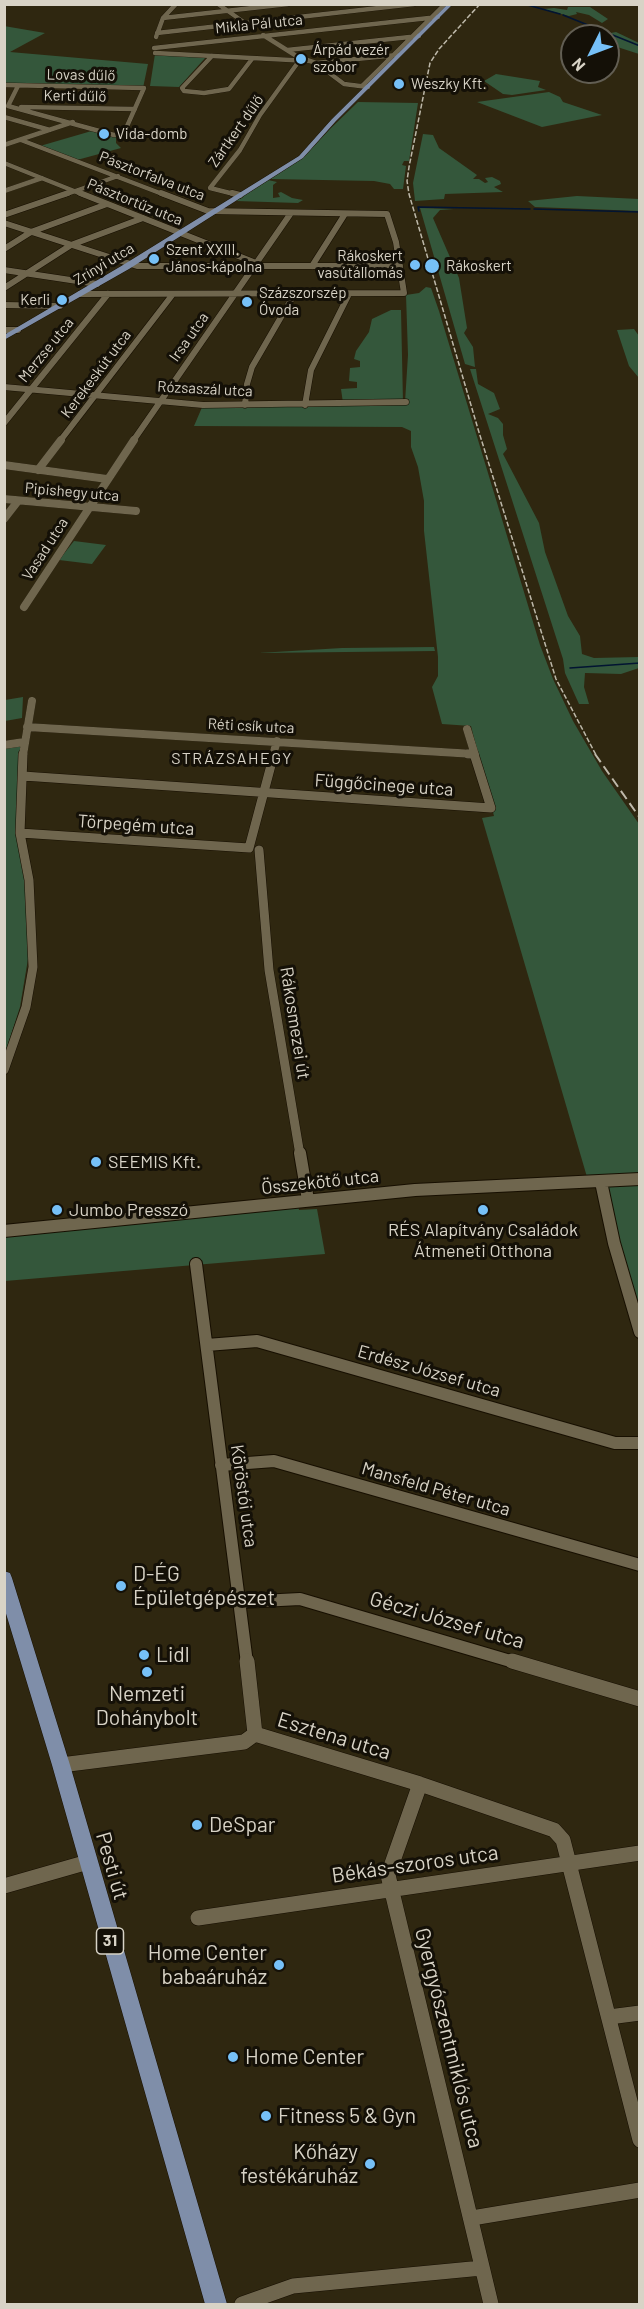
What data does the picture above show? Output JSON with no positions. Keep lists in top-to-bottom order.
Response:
{
  "streets": {
    "main road": ["Zrínyi utca", "Pesti út", "31"],
    "street": [
      "Mikla Pál utca",
      "Lovas dűlő",
      "Kerti dűlő",
      "Zártkert dűlő",
      "Pásztorfalva utca",
      "Pásztortűz utca",
      "Irsa utca",
      "Merzse utca",
      "Kerekeskút utca",
      "Rózsaszál utca",
      "Pipishegy utca",
      "Vasad utca",
      "Réti csík utca",
      "Függőcinege utca",
      "Törpegém utca",
      "Rákosmezei út",
      "Összekötő utca",
      "Erdész József utca",
      "Mansfeld Péter utca",
      "Köröstói utca",
      "Géczi József utca",
      "Esztena utca",
      "Békás-szoros utca",
      "Gyergyószentmiklós utca"
    ]
  },
  "crossings": [
    ["Mikla Pál utca", "Zrínyi utca"],
    ["Lovas dűlő", "Kerti dűlő"],
    ["Zártkert dűlő", "Zrínyi utca"],
    ["Pásztorfalva utca", "Zrínyi utca"],
    ["Pásztorfalva utca", "Irsa utca"],
    ["Pásztortűz utca", "Zrínyi utca"],
    ["Pásztortűz utca", "Irsa utca"],
    ["Irsa utca", "Rózsaszál utca"],
    ["Irsa utca", "Pipishegy utca"],
    ["Irsa utca", "Vasad utca"],
    ["Merzse utca", "Rózsaszál utca"],
    ["Kerekeskút utca", "Rózsaszál utca"],
    ["Pipishegy utca", "Vasad utca"],
    ["Réti csík utca", "Függőcinege utca"],
    ["Törpegém utca", "Rákosmezei út"],
    ["Rákosmezei út", "Összekötő utca"],
    ["Erdész József utca", "Köröstói utca"],
    ["Mansfeld Péter utca", "Köröstói utca"],
    ["Köröstói utca", "Géczi József utca"],
    ["Köröstói utca", "Esztena utca"],
    ["Esztena utca", "Békás-szoros utca"],
    ["Esztena utca", "Pesti út"],
    ["Esztena utca", "Gyergyószentmiklós utca"],
    ["Békás-szoros utca", "Gyergyószentmiklós utca"]
  ],
  "districts": ["STRÁZSAHEGY"],
  "places": [
    "Árpád vezér szobor",
    "Weszky Kft.",
    "Vida-domb",
    "Szent XXIII. János-kápolna",
    "Rákoskert vasútállomás",
    "Rákoskert",
    "Kerli",
    "Százszorszép Óvoda",
    "SEEMIS Kft.",
    "Jumbo Presszó",
    "RÉS Alapítvány Családok Átmeneti Otthona",
    "D-ÉG Épületgépészet",
    "Lidl",
    "Nemzeti Dohánybolt",
    "DeSpar",
    "Home Center babaáruház",
    "Home Center",
    "Fitness 5 & Gyn",
    "Kőházy festékáruház"
  ],
  "north": "bottom left"
}
